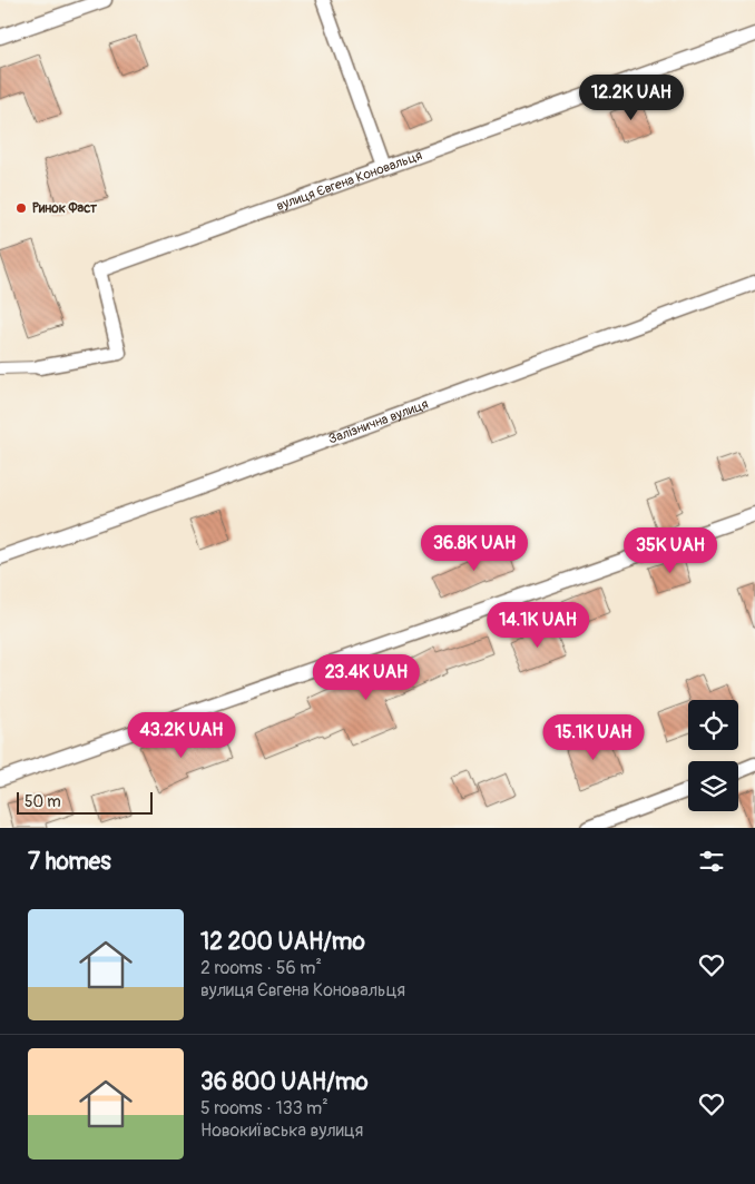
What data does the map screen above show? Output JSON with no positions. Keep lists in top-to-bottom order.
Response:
{
  "streets": {
    "street": ["вулиця Євгена Коновальця", "Залізнична вулиця"]
  },
  "places": ["Ринок Фаст"],
  "scale_bar": "50 m",
  "page": {
    "price": [
      "12.2K UAH",
      "36.8K UAH",
      "35K UAH",
      "14.1K UAH",
      "23.4K UAH",
      "43.2K UAH",
      "15.1K UAH"
    ],
    "scale": "50 m",
    "heading": "7 homes",
    "list": [
      {
        "name": "12 200 UAH/mo",
        "note": "2 rooms · 56 m² · вулиця Євгена Коновальця"
      },
      {
        "name": "36 800 UAH/mo",
        "note": "5 rooms · 133 m² · Новокиївська вулиця"
      }
    ]
  }
}
